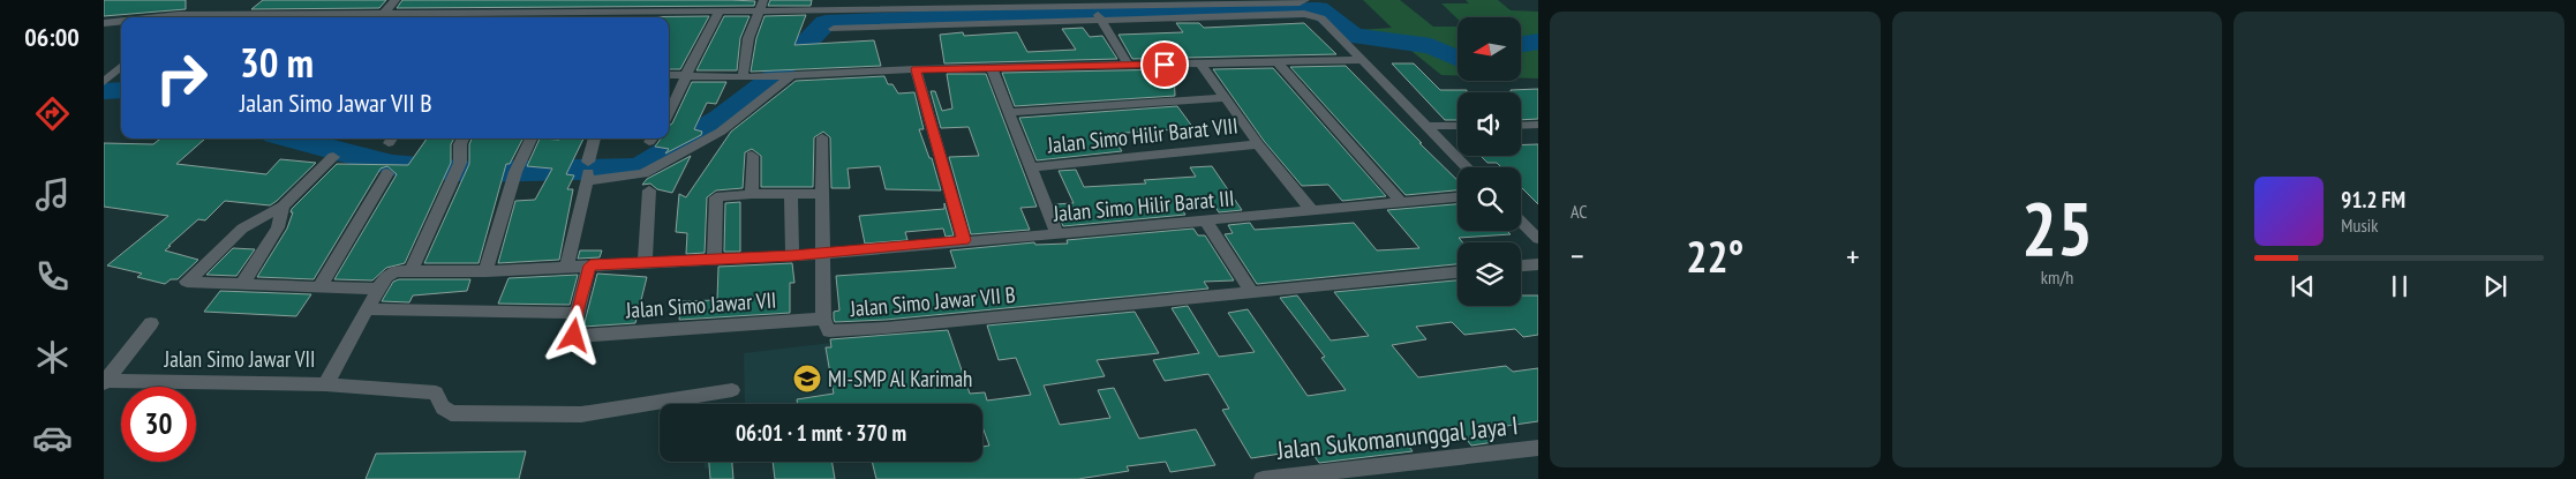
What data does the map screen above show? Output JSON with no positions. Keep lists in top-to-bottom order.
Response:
{
  "streets": {
    "street": [
      "Jalan Simo Hilir Barat VIII",
      "Jalan Simo Hilir Barat III",
      "Jalan Simo Jawar VII B",
      "Jalan Simo Jawar VII",
      "Jalan Sukomanunggal Jaya I"
    ]
  },
  "crossings": [
    ["Jalan Simo Hilir Barat III", "Jalan Simo Jawar VII B"],
    ["Jalan Simo Jawar VII B", "Jalan Simo Jawar VII"]
  ],
  "places": {
    "school or university": ["MI-SMP Al Karimah"]
  },
  "north": "left",
  "page": {
    "tabs": "06:00",
    "tile": [
      "AC",
      ["25", "km/h"]
    ],
    "turn": ["30 m", "Jalan Simo Jawar VII B"],
    "song": ["91.2 FM", "Musik"],
    "heat": ["−", "22°", "+"],
    "limit": "30",
    "trip": "06:01 · 1 mnt · 370 m"
  }
}
